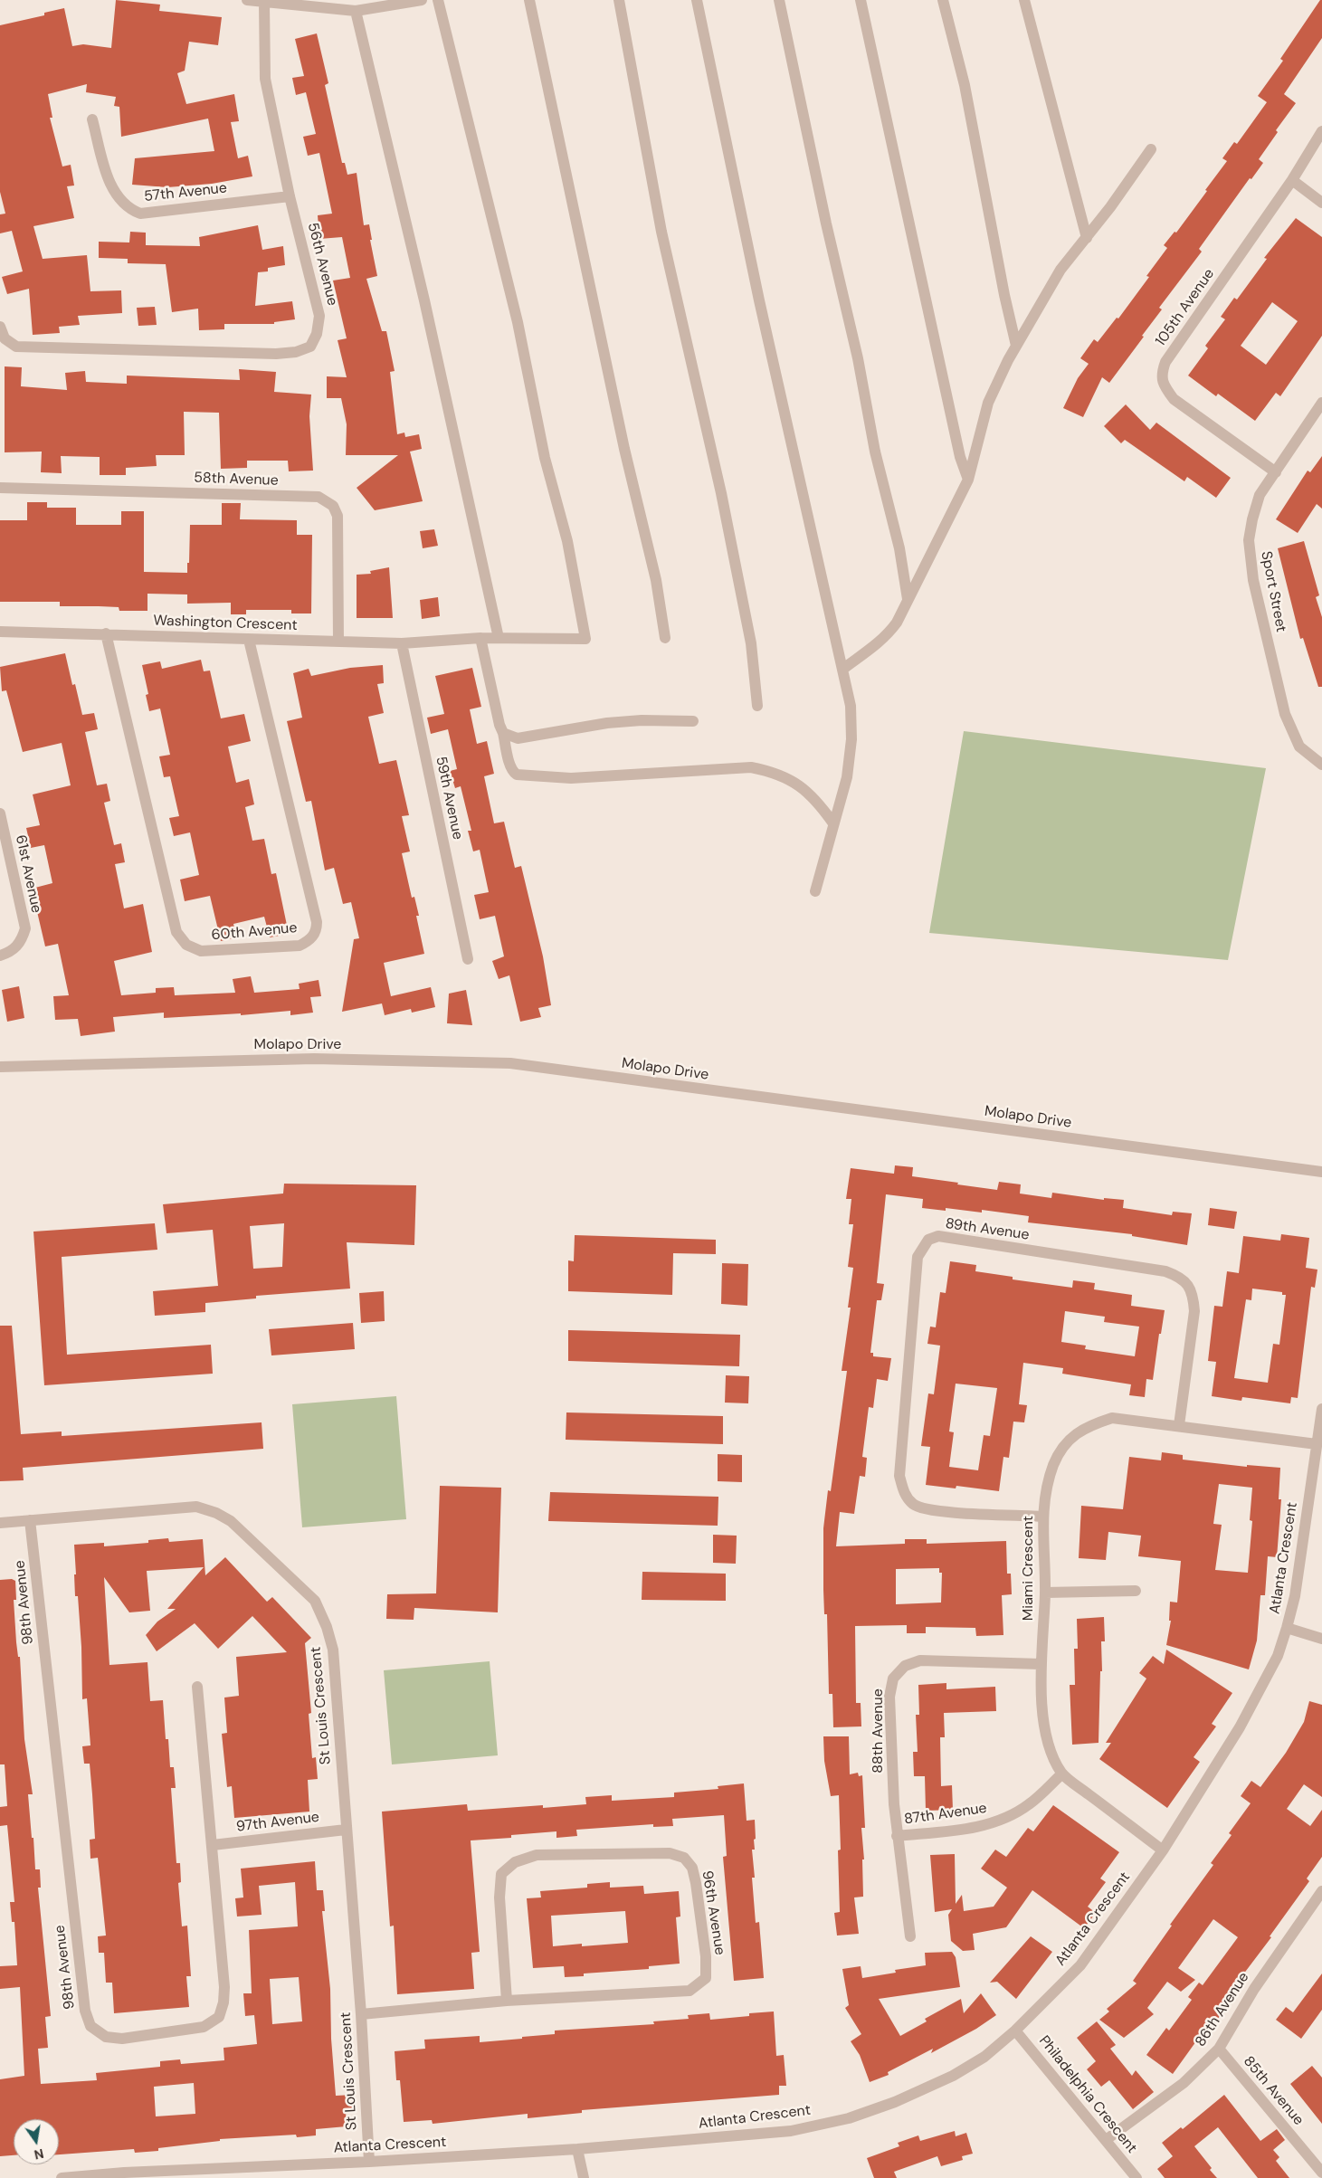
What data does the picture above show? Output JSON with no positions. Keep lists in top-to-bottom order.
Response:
{
  "streets": {
    "street": [
      "57th Avenue",
      "56th Avenue",
      "105th Avenue",
      "58th Avenue",
      "Sport Street",
      "Washington Crescent",
      "59th Avenue",
      "61st Avenue",
      "60th Avenue",
      "Molapo Drive",
      "89th Avenue",
      "Atlanta Crescent",
      "Miami Crescent",
      "98th Avenue",
      "St Louis Crescent",
      "88th Avenue",
      "87th Avenue",
      "97th Avenue",
      "96th Avenue",
      "86th Avenue",
      "85th Avenue",
      "Philadelphia Crescent"
    ]
  },
  "crossings": [
    ["57th Avenue", "56th Avenue"],
    ["105th Avenue", "Sport Street"],
    ["58th Avenue", "Washington Crescent"],
    ["Washington Crescent", "59th Avenue"],
    ["Washington Crescent", "60th Avenue"],
    ["89th Avenue", "Miami Crescent"],
    ["Atlanta Crescent", "Miami Crescent"],
    ["Atlanta Crescent", "St Louis Crescent"],
    ["Atlanta Crescent", "Philadelphia Crescent"],
    ["Miami Crescent", "88th Avenue"],
    ["Miami Crescent", "87th Avenue"],
    ["98th Avenue", "St Louis Crescent"],
    ["98th Avenue", "97th Avenue"],
    ["St Louis Crescent", "97th Avenue"],
    ["St Louis Crescent", "96th Avenue"],
    ["88th Avenue", "87th Avenue"],
    ["86th Avenue", "85th Avenue"],
    ["86th Avenue", "Philadelphia Crescent"]
  ],
  "north": "bottom"
}
